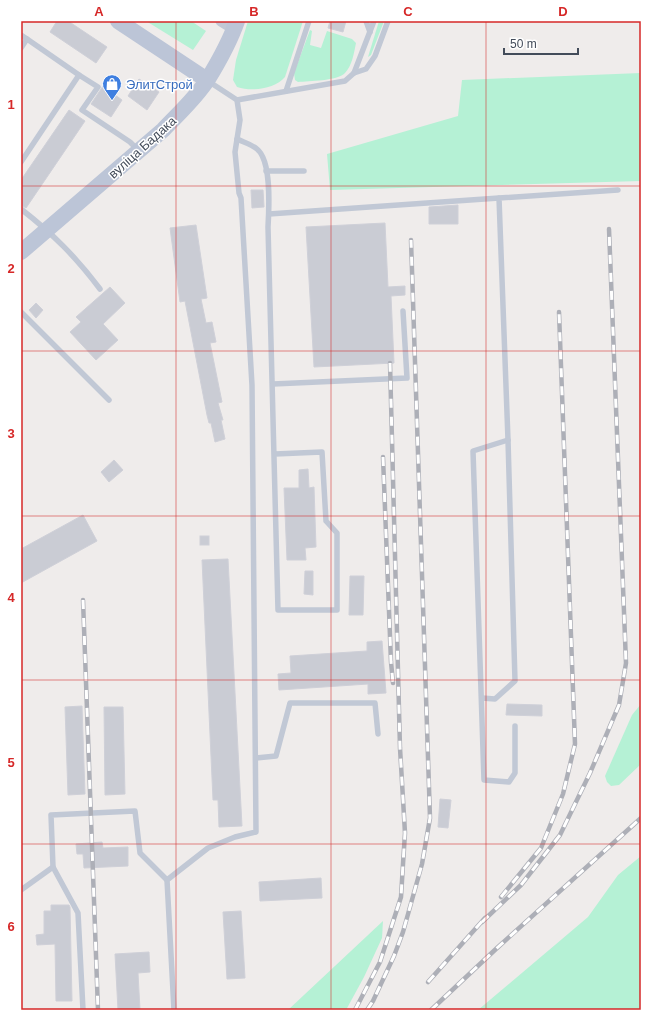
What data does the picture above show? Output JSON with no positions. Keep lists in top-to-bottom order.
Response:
{
  "streets": {
    "main road": ["вуліца Бадака"]
  },
  "places": {
    "shop": ["ЭлитСтрой"]
  },
  "scale_bar": "50 m",
  "grid": {
    "columns": [
      "A",
      "B",
      "C",
      "D"
    ],
    "rows": [
      "1",
      "2",
      "3",
      "4",
      "5",
      "6"
    ]
  }
}
